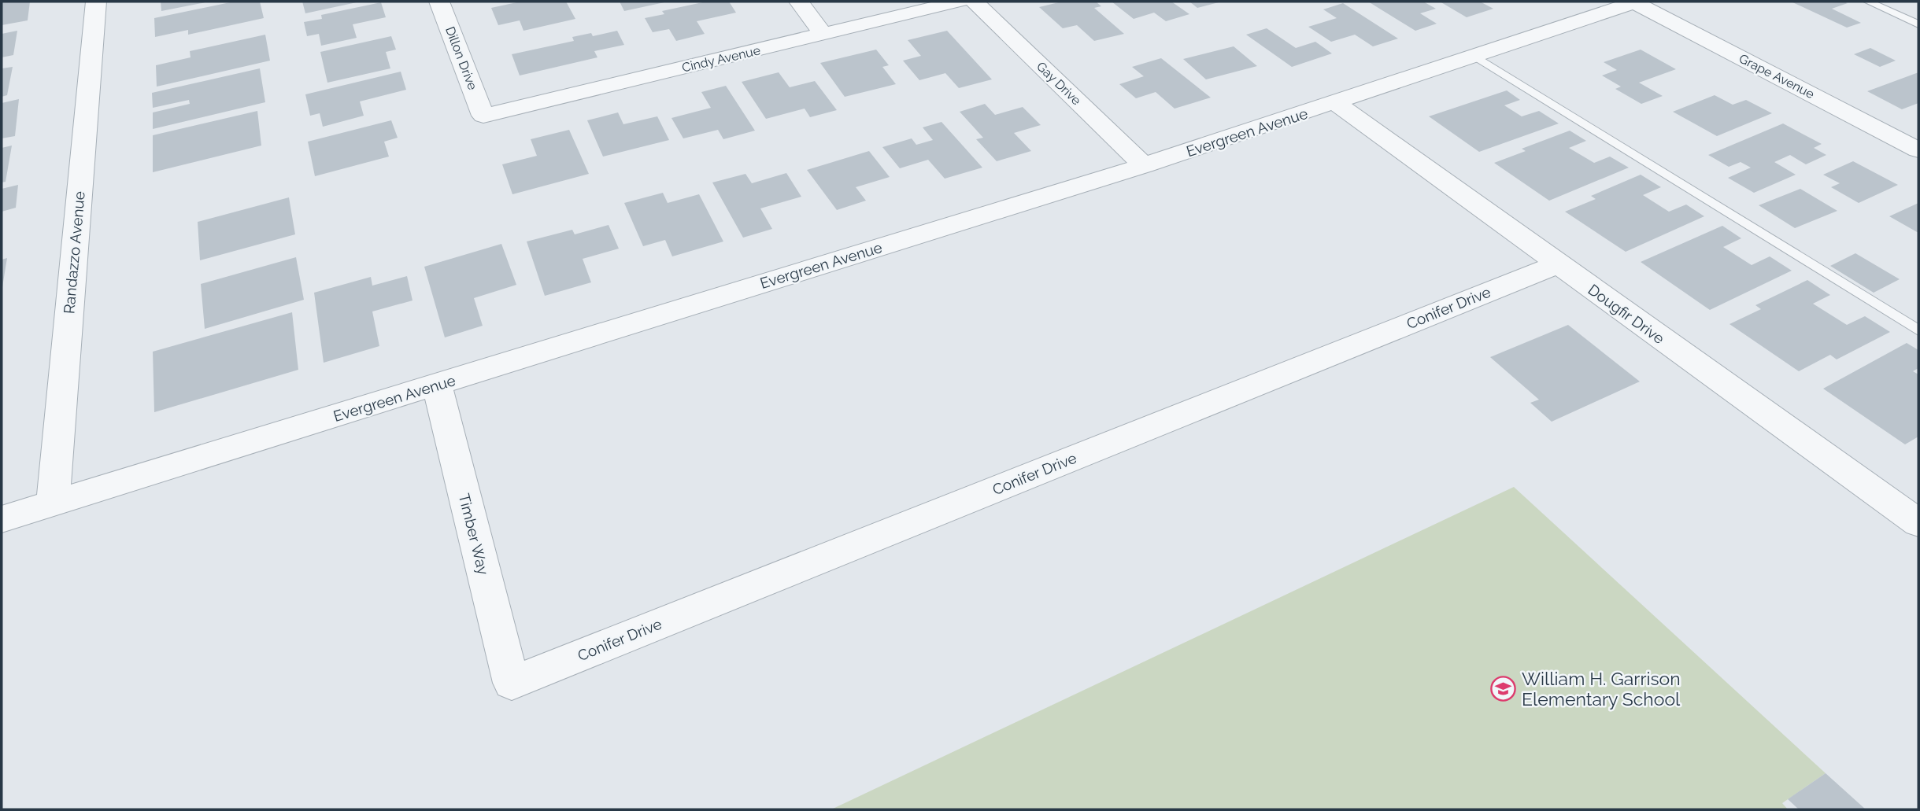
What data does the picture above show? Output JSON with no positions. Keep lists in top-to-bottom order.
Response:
{
  "streets": {
    "street": [
      "Dillon Drive",
      "Cindy Avenue",
      "Grape Avenue",
      "Gay Drive",
      "Evergreen Avenue",
      "Randazzo Avenue",
      "Conifer Drive",
      "Dougfir Drive",
      "Timber Way"
    ]
  },
  "crossings": [
    ["Dillon Drive", "Cindy Avenue"],
    ["Grape Avenue", "Evergreen Avenue"],
    ["Gay Drive", "Evergreen Avenue"],
    ["Evergreen Avenue", "Randazzo Avenue"],
    ["Evergreen Avenue", "Dougfir Drive"],
    ["Evergreen Avenue", "Timber Way"],
    ["Conifer Drive", "Dougfir Drive"],
    ["Conifer Drive", "Timber Way"]
  ],
  "places": {
    "school or university": ["William H. Garrison Elementary School"]
  }
}
